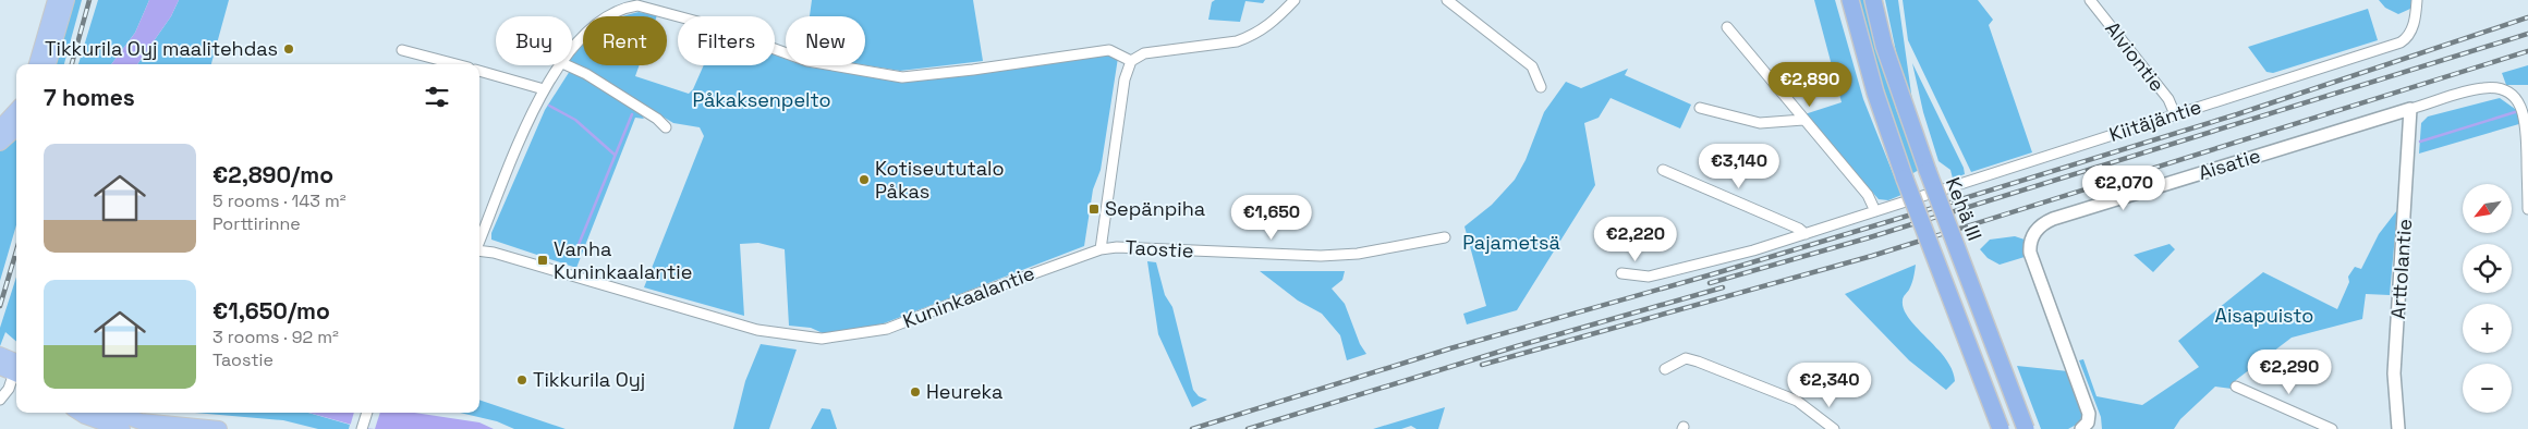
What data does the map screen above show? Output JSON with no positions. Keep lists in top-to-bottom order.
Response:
{
  "streets": {
    "highway": ["Kehä III"],
    "street": [
      "Alviontie",
      "Kiitäjäntie",
      "Aisatie",
      "Taostie",
      "Arttolantie",
      "Kuninkaalantie"
    ]
  },
  "crossings": [
    ["Alviontie", "Kiitäjäntie"],
    ["Aisatie", "Arttolantie"],
    ["Taostie", "Kuninkaalantie"]
  ],
  "parks": ["Påkaksenpelto", "Pajametsä", "Aisapuisto"],
  "places": {
    "other": [
      "Tikkurila Oyj maalitehdas",
      "Kotiseututalo Påkas",
      "Tikkurila Oyj",
      "Heureka"
    ],
    "transit": ["Sepänpiha", "Vanha Kuninkaalantie"]
  },
  "north": "bottom left",
  "page": {
    "chip": [
      "Buy",
      "Rent",
      "Filters",
      "New"
    ],
    "price": [
      "€2,890",
      "€3,140",
      "€2,070",
      "€1,650",
      "€2,220",
      "€2,290",
      "€2,340"
    ],
    "heading": "7 homes",
    "list": [
      {
        "name": "€2,890/mo",
        "note": "5 rooms · 143 m² · Porttirinne"
      },
      {
        "name": "€1,650/mo",
        "note": "3 rooms · 92 m² · Taostie"
      }
    ],
    "map_buttons": ["+", "−"]
  }
}
